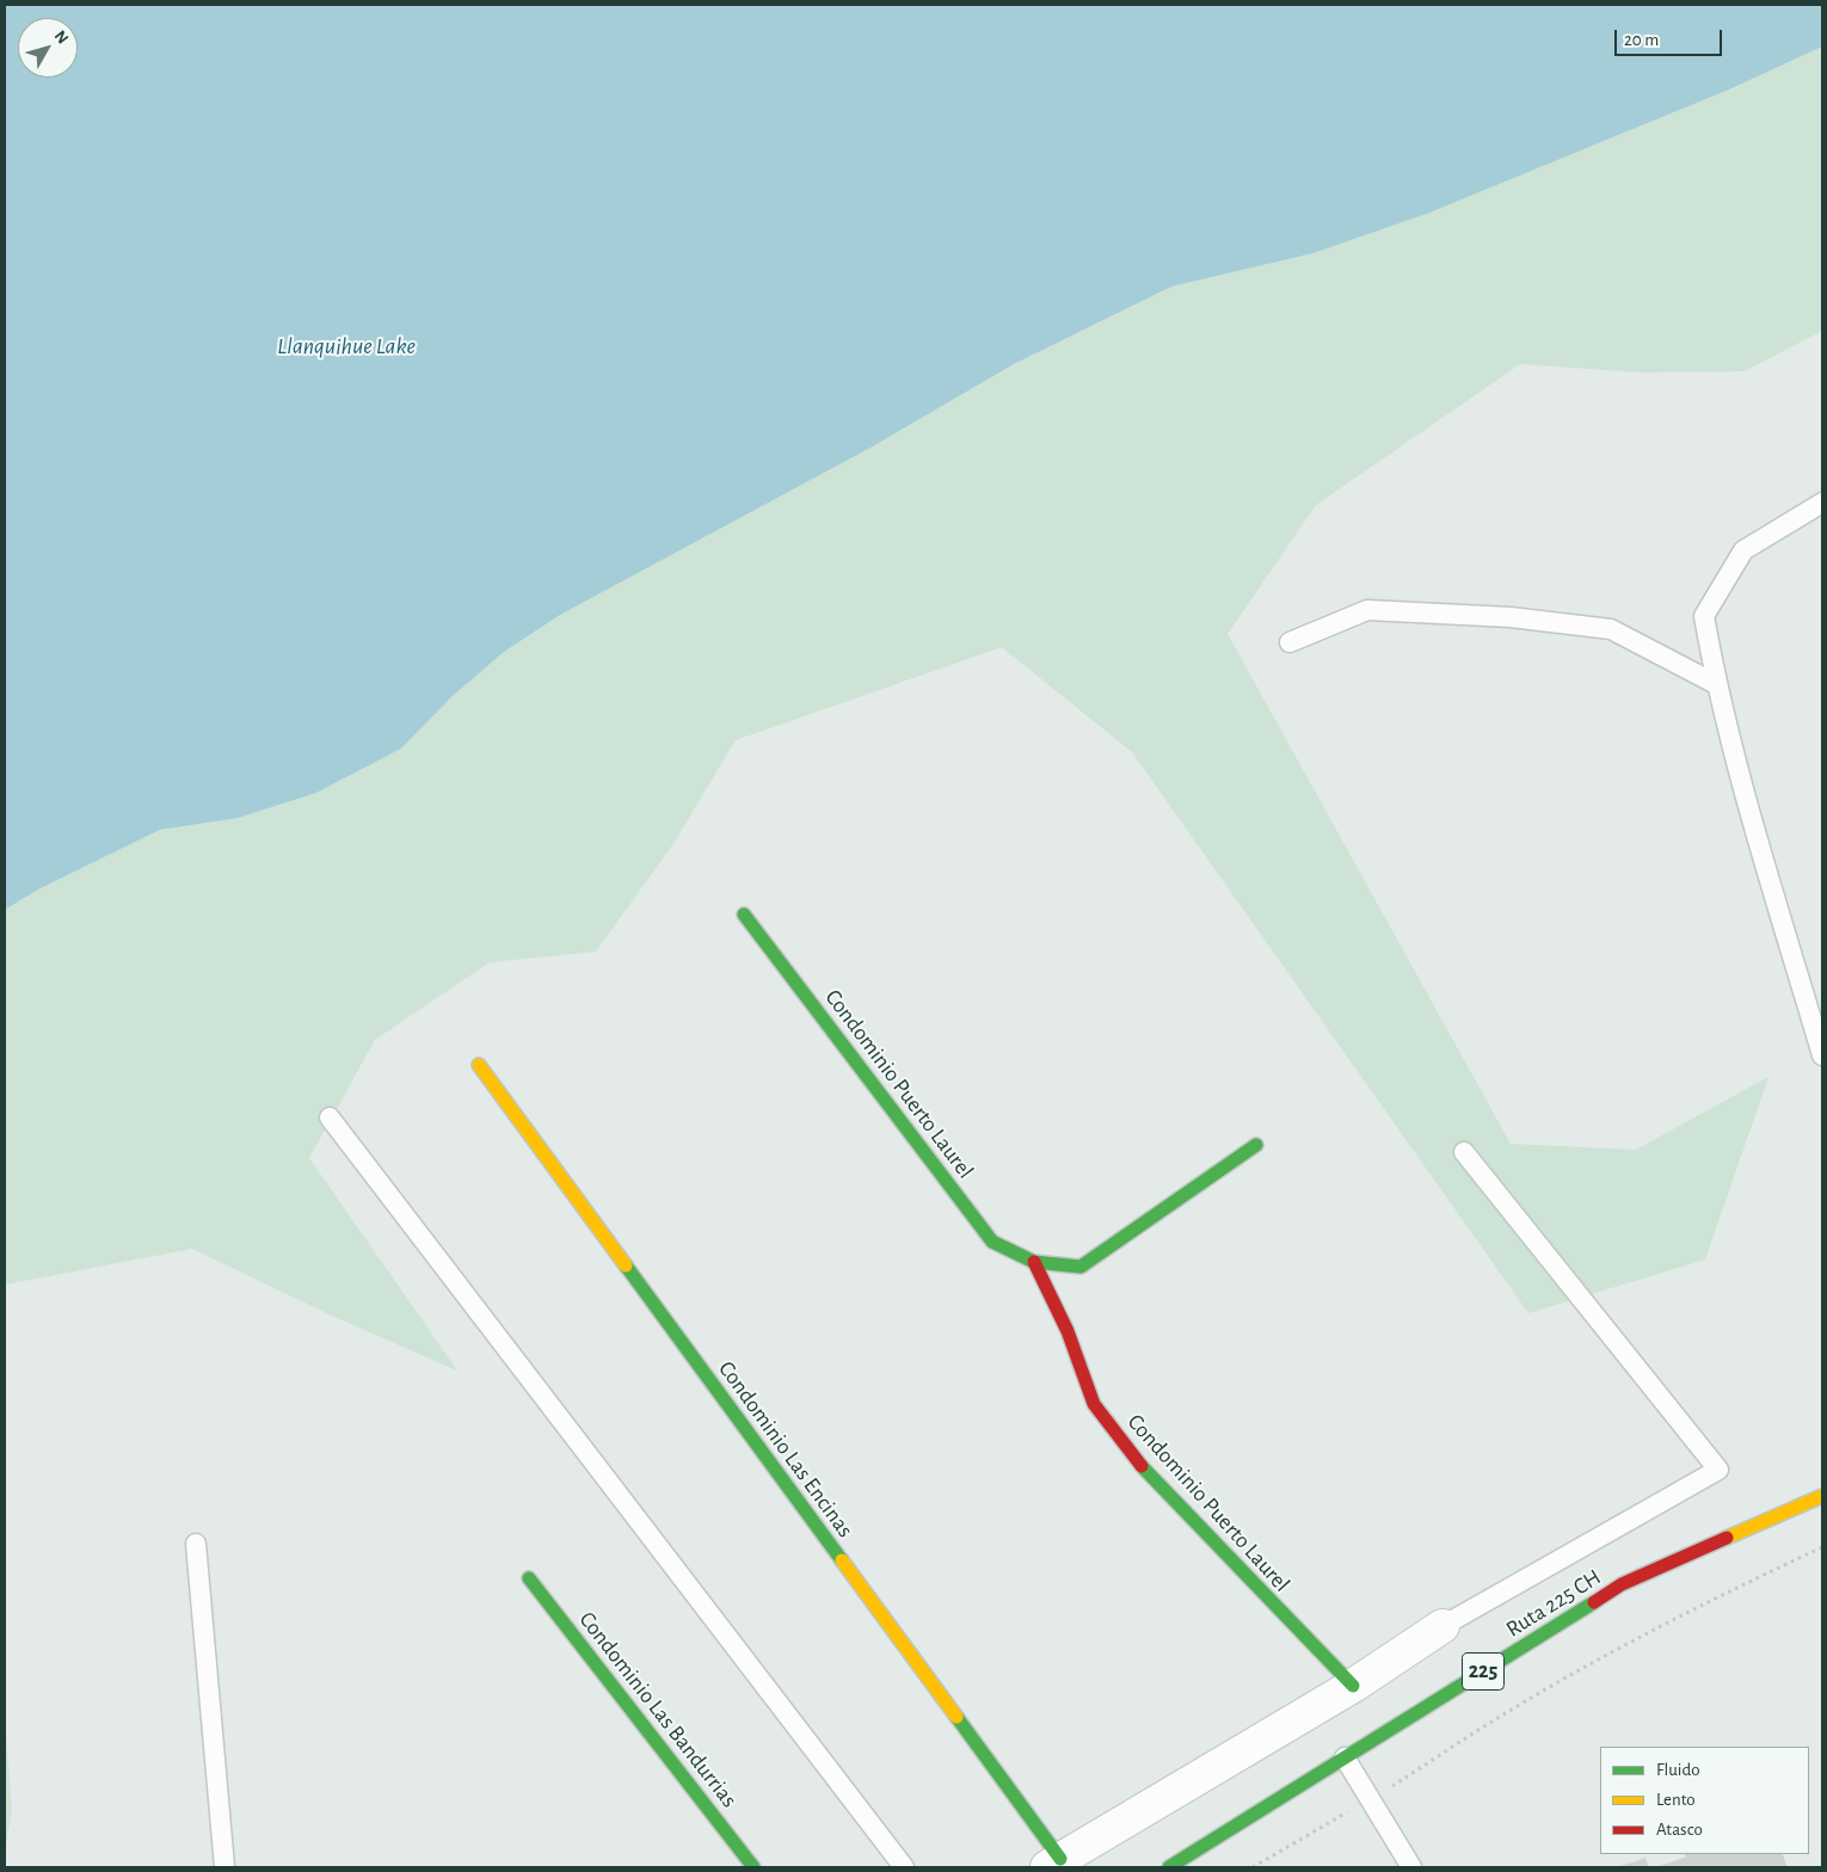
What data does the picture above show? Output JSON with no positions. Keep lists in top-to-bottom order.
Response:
{
  "streets": {
    "street": [
      "Condominio Puerto Laurel",
      "Condominio Las Encinas",
      "Ruta 225 CH",
      "225",
      "Condominio Las Bandurrias"
    ]
  },
  "water": ["Llanquihue Lake"],
  "legend": ["Fluido", "Lento", "Atasco"],
  "scale_bar": "20 m",
  "north": "top right"
}
